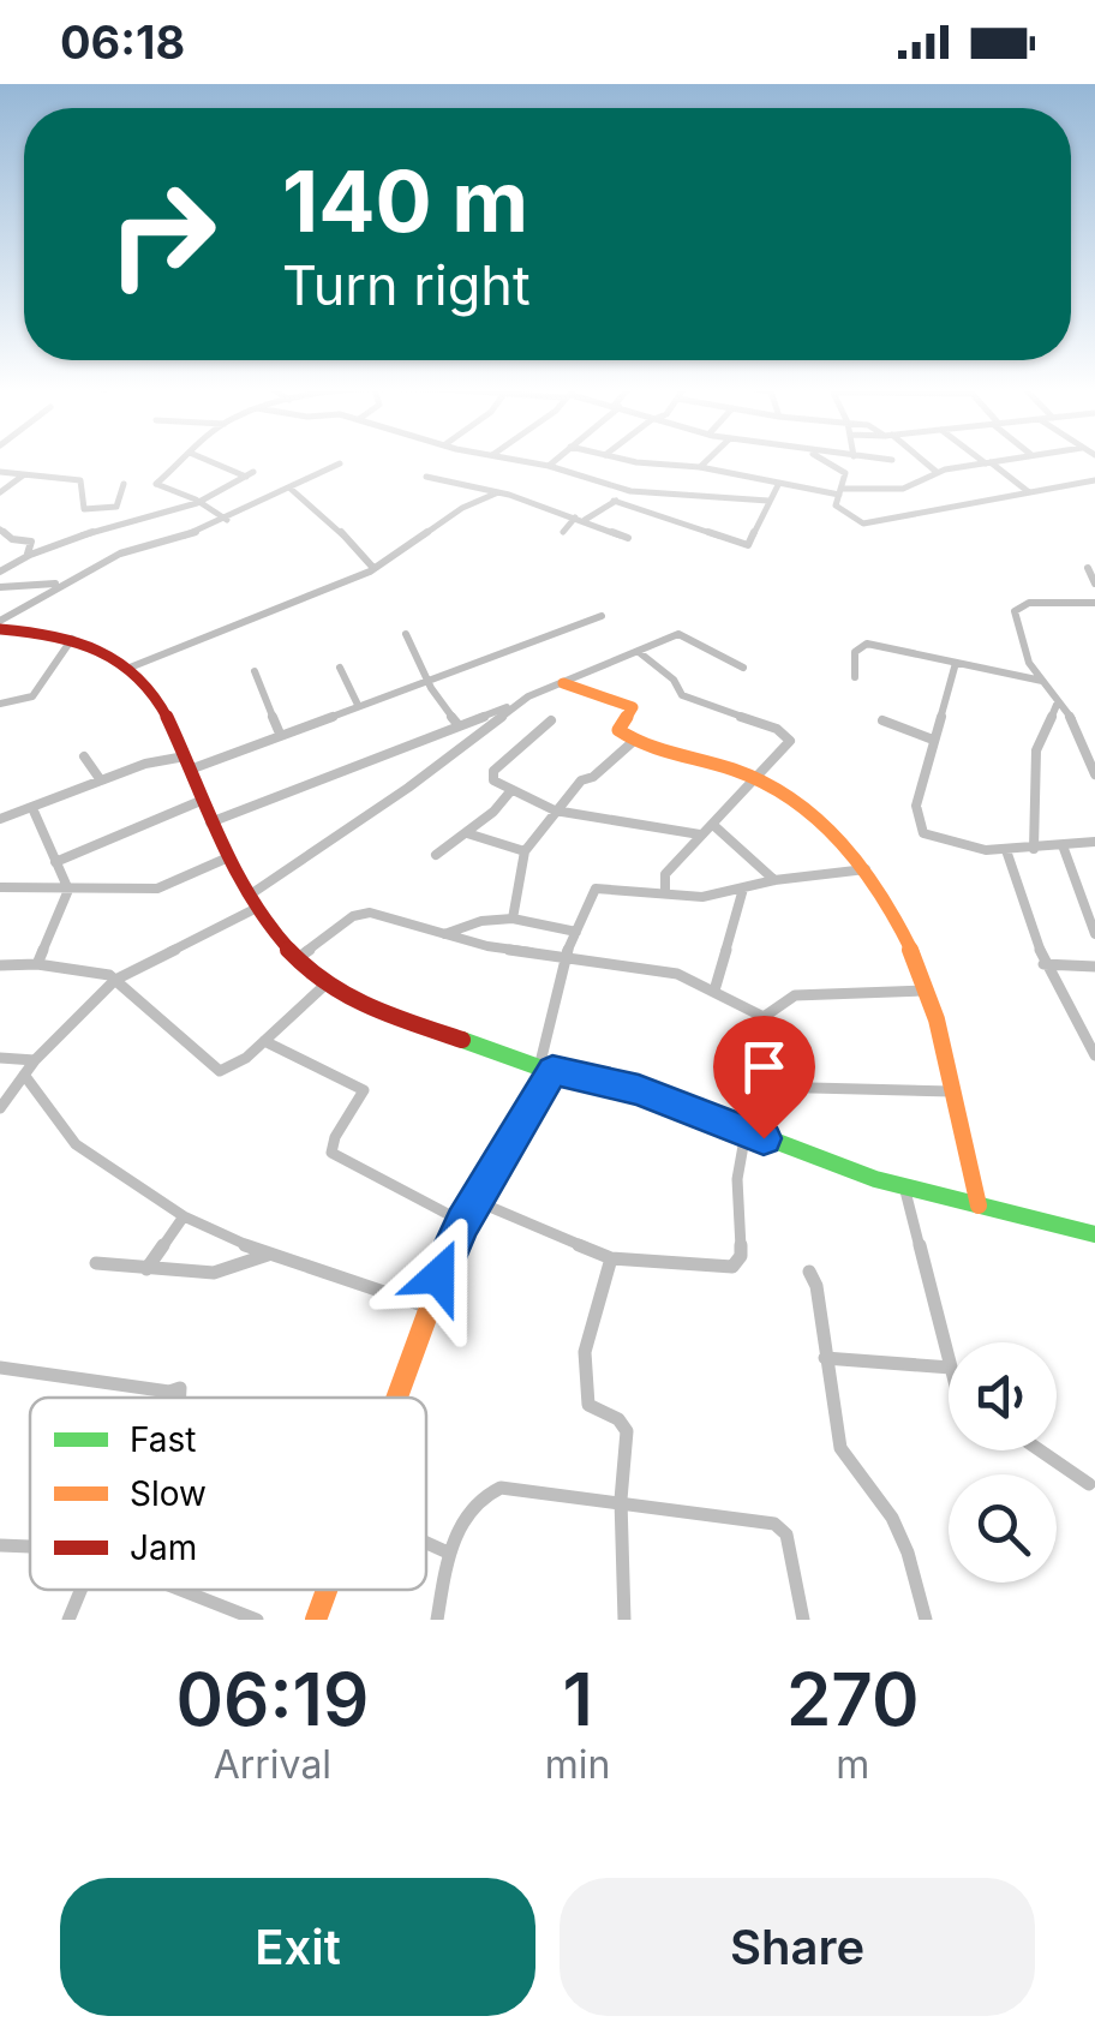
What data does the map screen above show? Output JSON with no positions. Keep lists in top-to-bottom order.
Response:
{
  "legend": ["Fast", "Slow", "Jam"],
  "page": {
    "status": "06:18",
    "turn": ["140 m", "Turn right"],
    "eta": [
      "06:19",
      "Arrival",
      "1",
      "min",
      "270",
      "m"
    ],
    "buttons": ["Exit", "Share"]
  }
}
